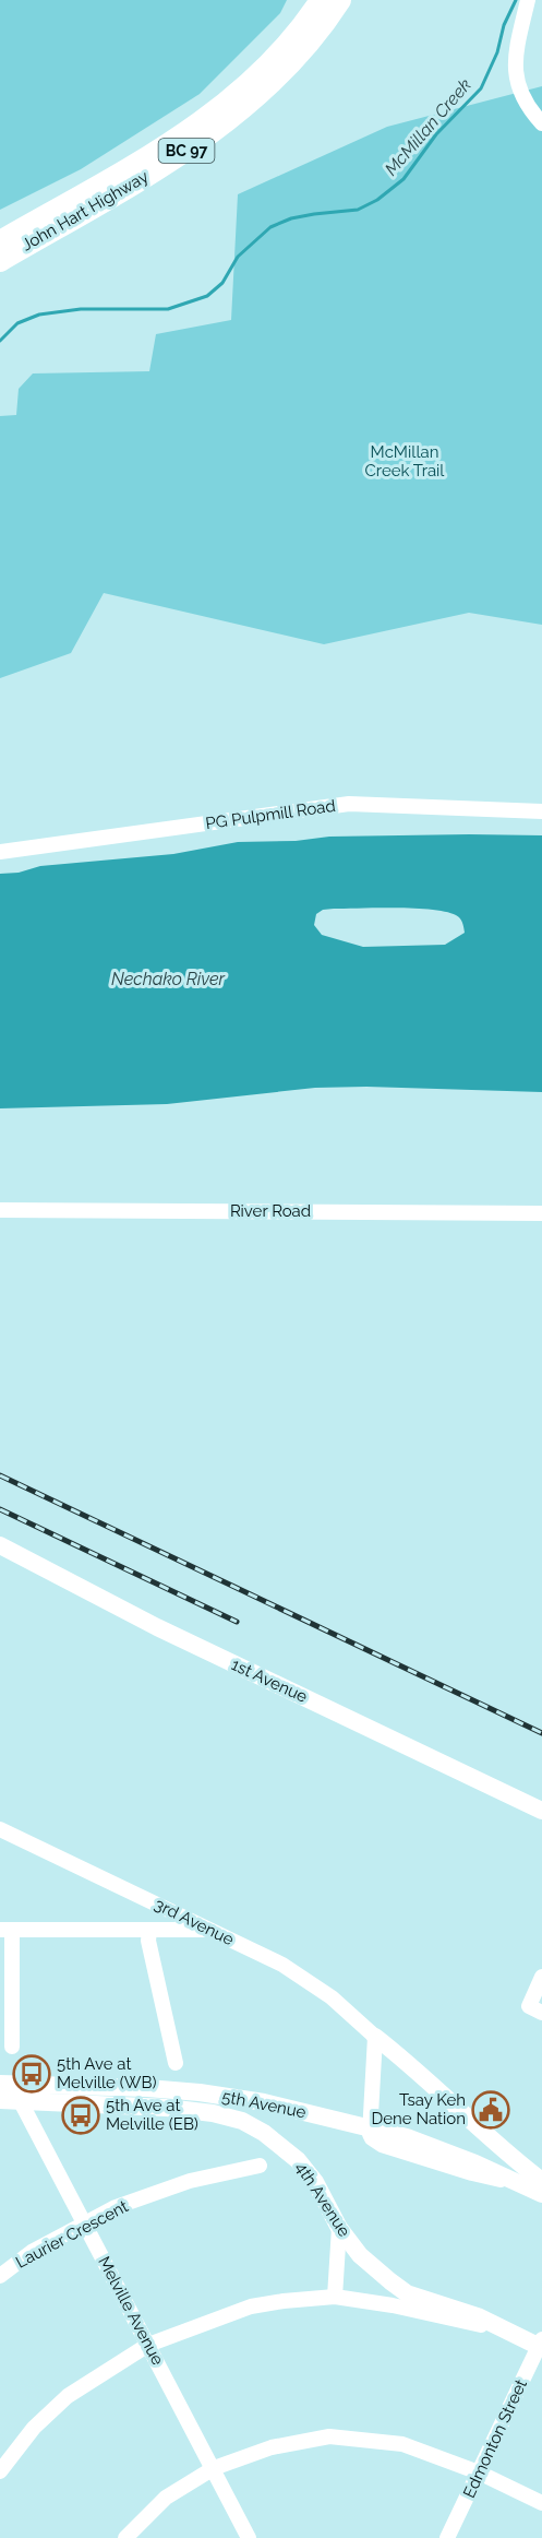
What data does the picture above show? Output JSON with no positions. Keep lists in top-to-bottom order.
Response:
{
  "streets": {
    "highway": ["BC 97", "John Hart Highway"],
    "main road": ["1st Avenue", "5th Avenue", "4th Avenue"],
    "street": [
      "PG Pulpmill Road",
      "River Road",
      "3rd Avenue",
      "Laurier Crescent",
      "Melville Avenue",
      "Edmonton Street"
    ]
  },
  "crossings": [
    ["5th Avenue", "4th Avenue"],
    ["5th Avenue", "Melville Avenue"],
    ["4th Avenue", "Melville Avenue"],
    ["4th Avenue", "Edmonton Street"],
    ["Laurier Crescent", "Melville Avenue"]
  ],
  "water": ["McMillan Creek", "Nechako River"],
  "parks": ["McMillan Creek Trail"],
  "places": {
    "bus stop": ["5th Ave at Melville (WB)", "5th Ave at Melville (EB)"],
    "public building": ["Tsay Keh Dene Nation"]
  }
}
